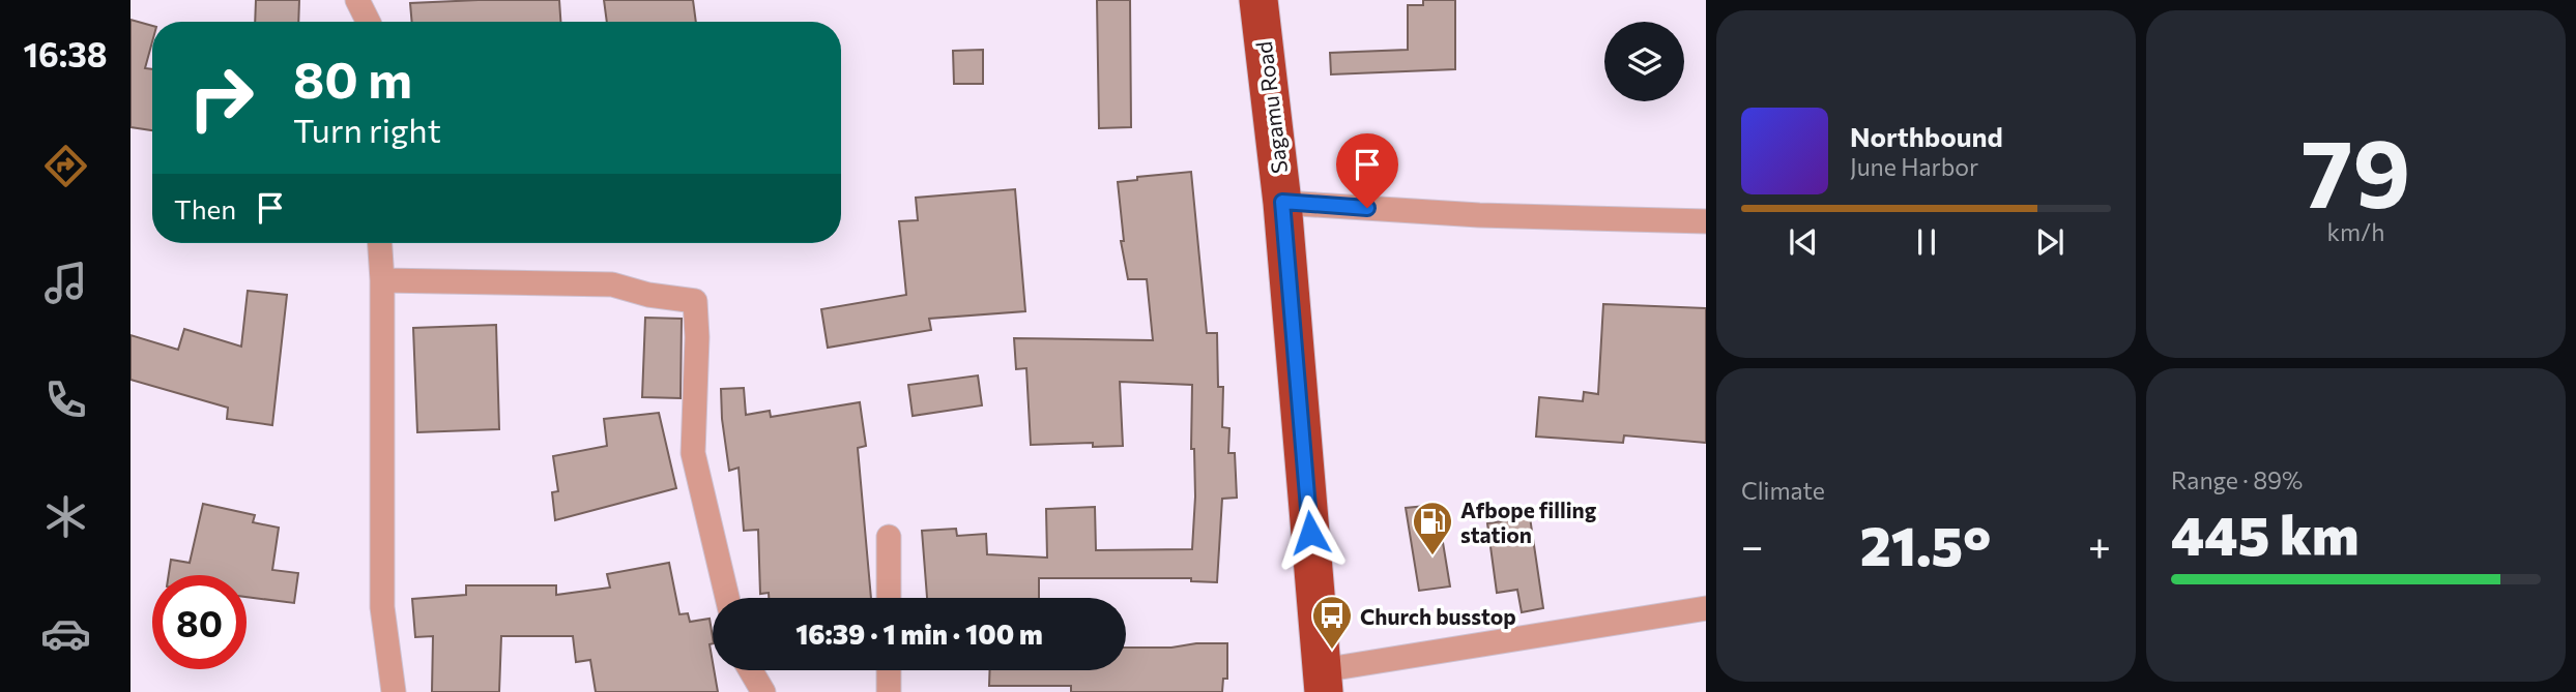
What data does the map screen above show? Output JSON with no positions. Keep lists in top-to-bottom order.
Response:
{
  "streets": {
    "highway": ["Sagamu Road"]
  },
  "places": {
    "fuel station": ["Afbope filling station"],
    "bus stop": ["Church busstop"]
  },
  "page": {
    "tabs": "16:38",
    "tile": [
      ["79", "km/h"],
      "Climate",
      ["Range · 89%", "445 km"]
    ],
    "turn": ["80 m", "Turn right"],
    "song": ["Northbound", "June Harbor"],
    "then": "Then",
    "heat": ["−", "21.5°", "+"],
    "limit": "80",
    "trip": "16:39 · 1 min · 100 m"
  }
}
